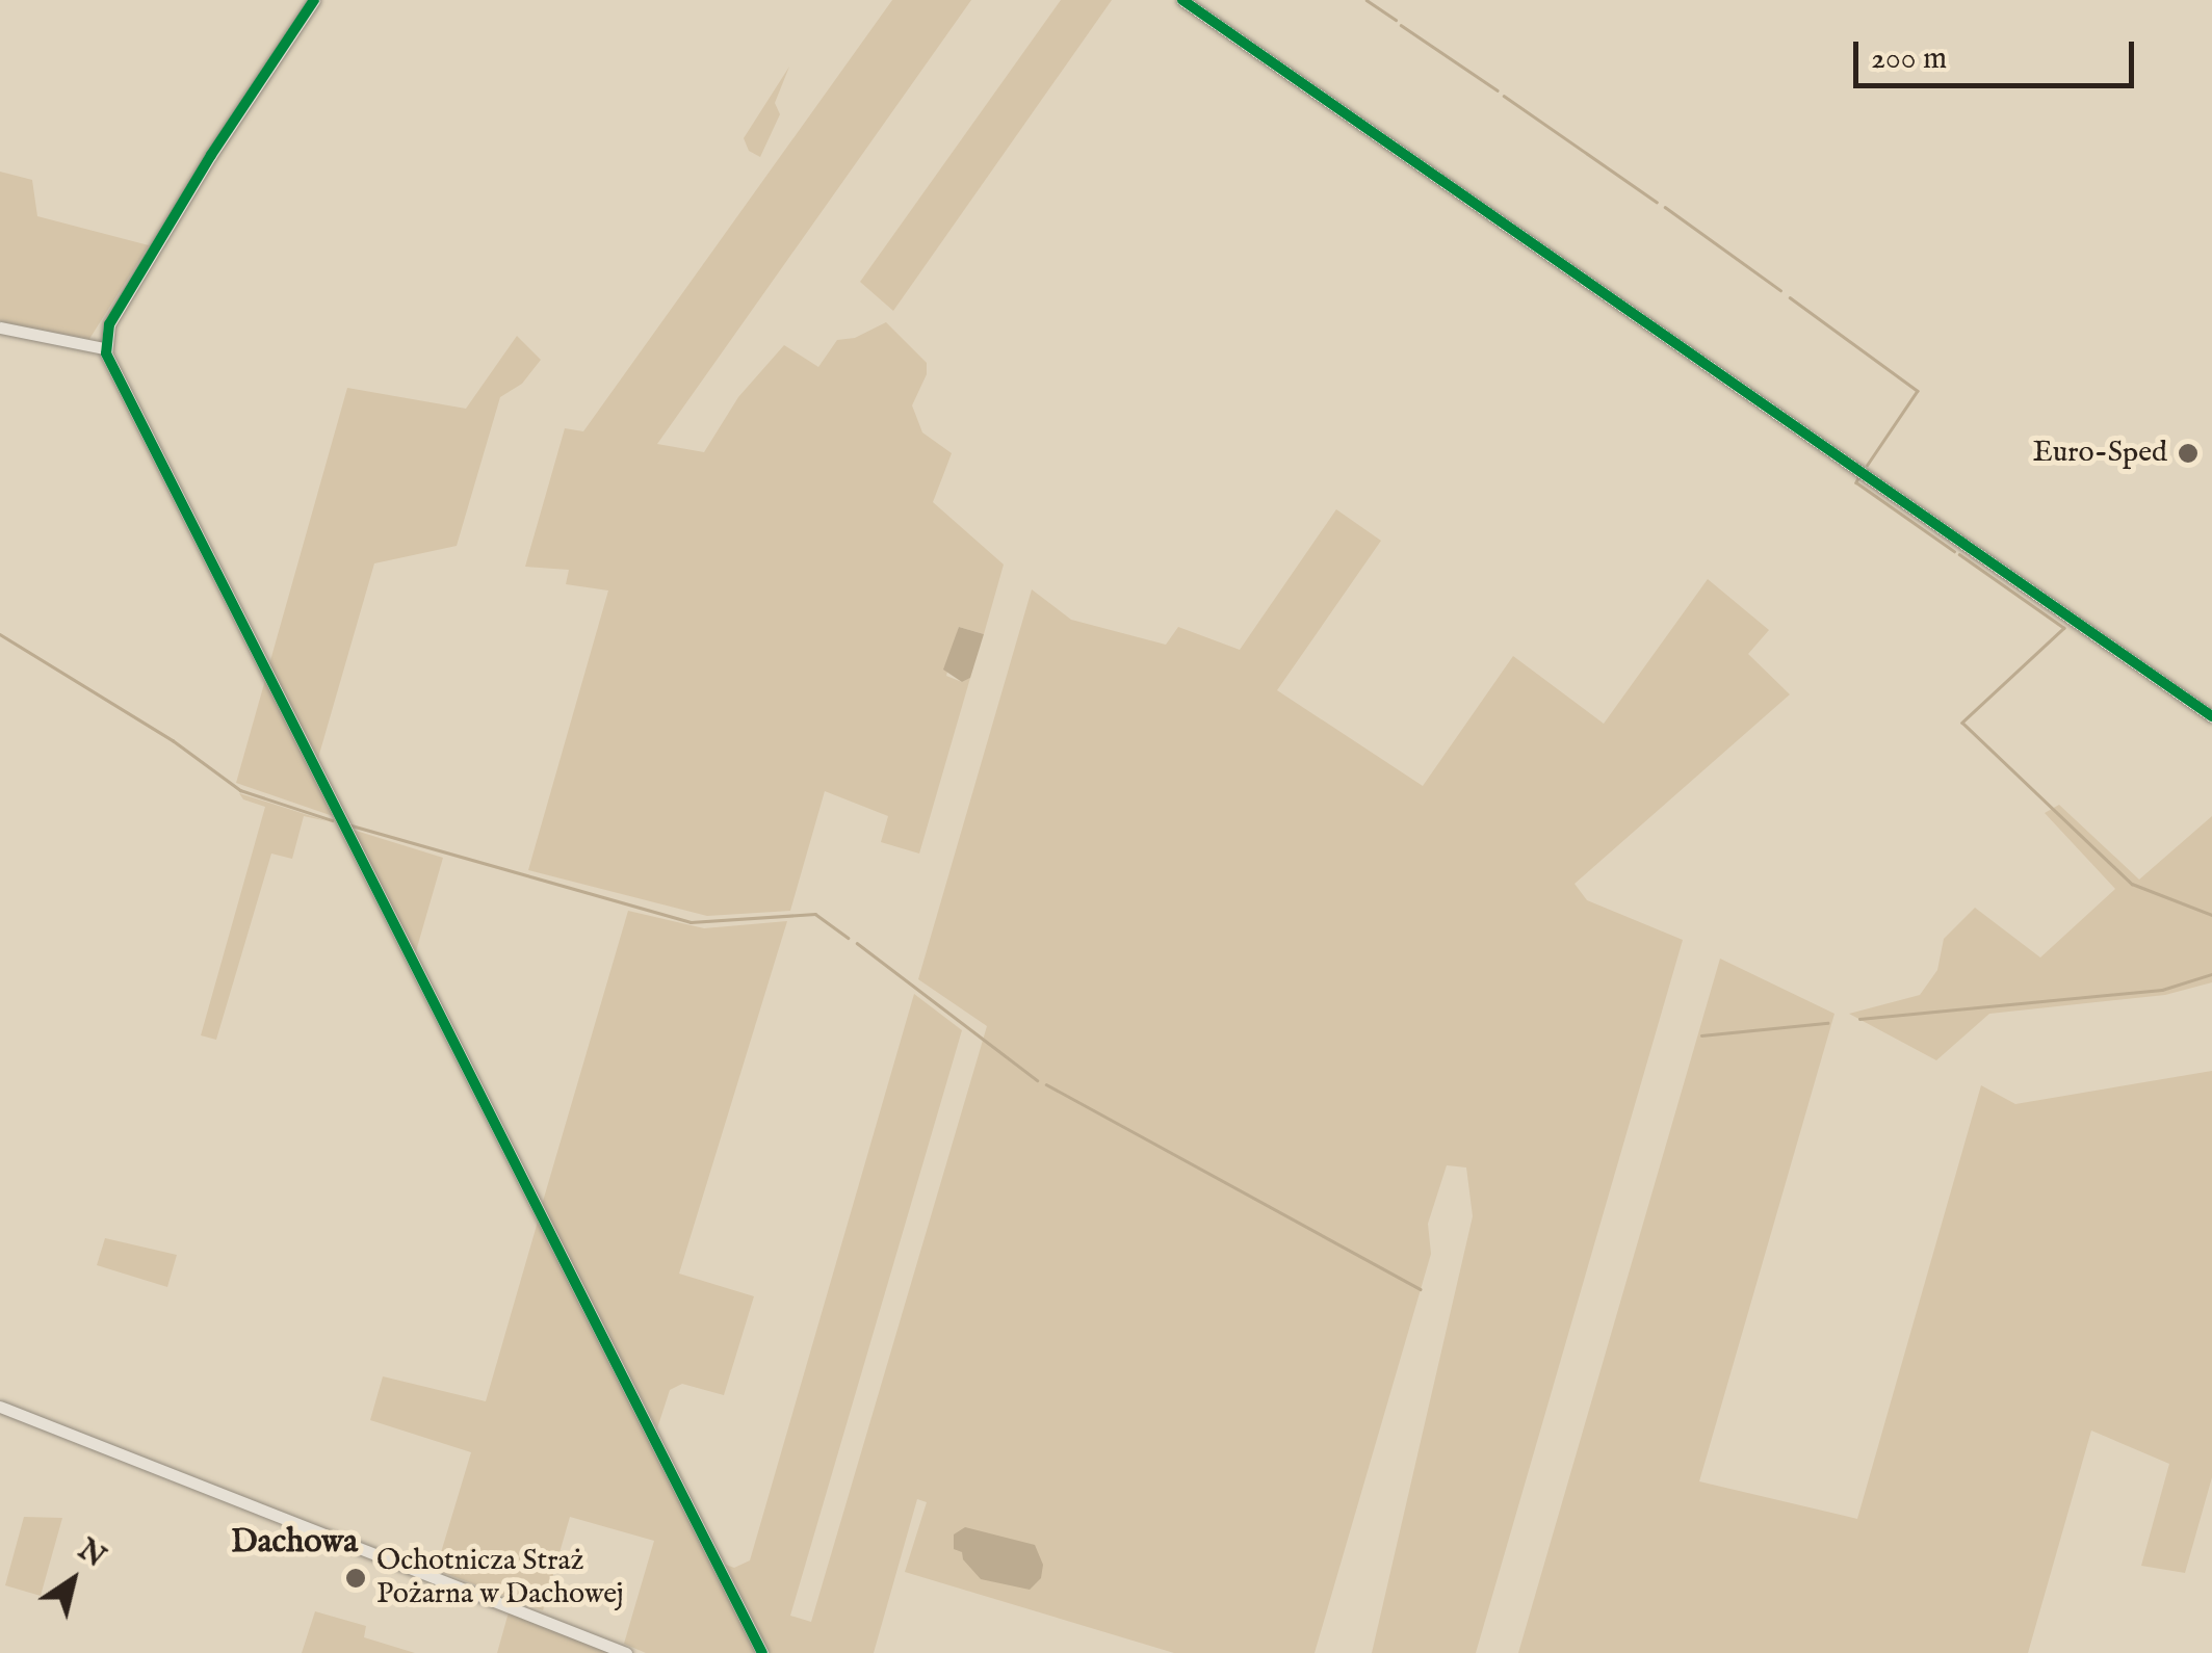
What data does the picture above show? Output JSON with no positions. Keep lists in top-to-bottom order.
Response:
{
  "districts": ["Dachowa"],
  "places": ["Euro-Sped", "Ochotnicza Straż Pożarna w Dachowej"],
  "scale_bar": "200 m",
  "north": "top right"
}
